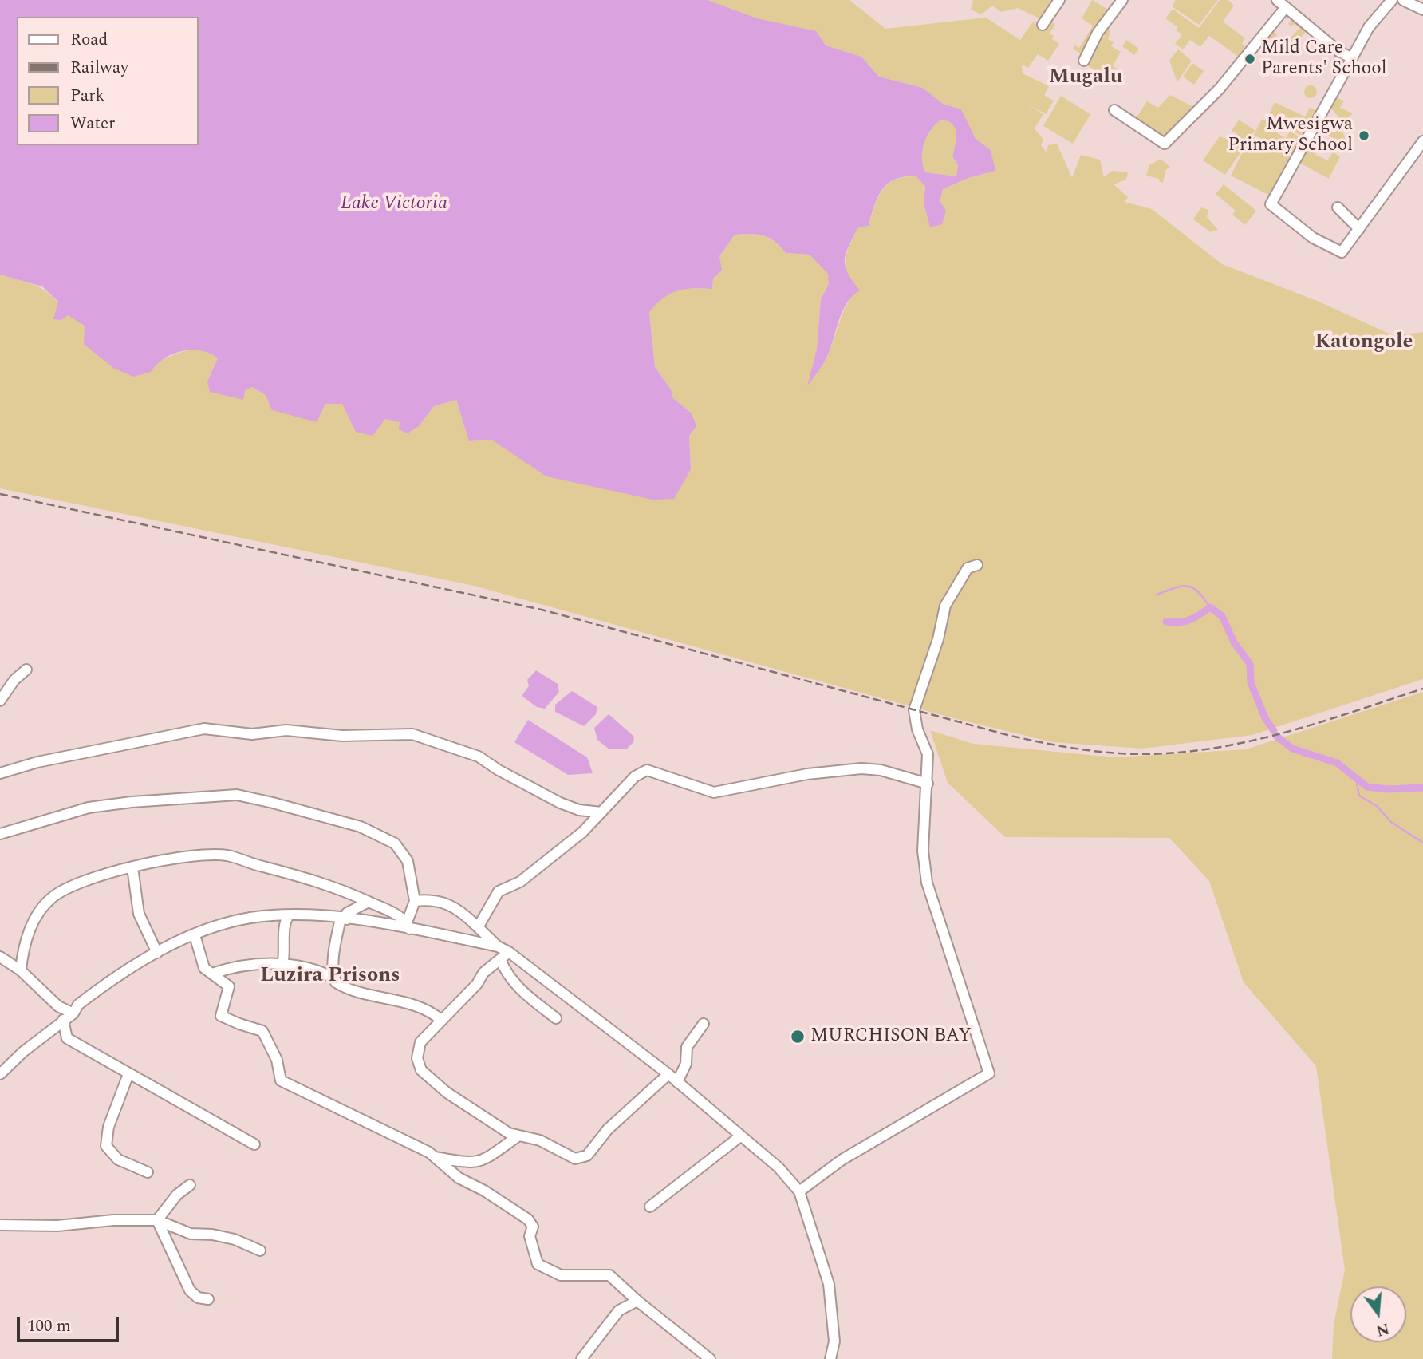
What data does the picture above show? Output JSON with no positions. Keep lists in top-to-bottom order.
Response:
{
  "districts": ["Mugalu", "Katongole", "Luzira Prisons"],
  "water": ["Lake Victoria"],
  "places": ["Mild Care Parents' School", "Mwesigwa Primary School", "MURCHISON BAY"],
  "legend": [
    "Road",
    "Railway",
    "Park",
    "Water"
  ],
  "scale_bar": "100 m",
  "north": "bottom"
}
